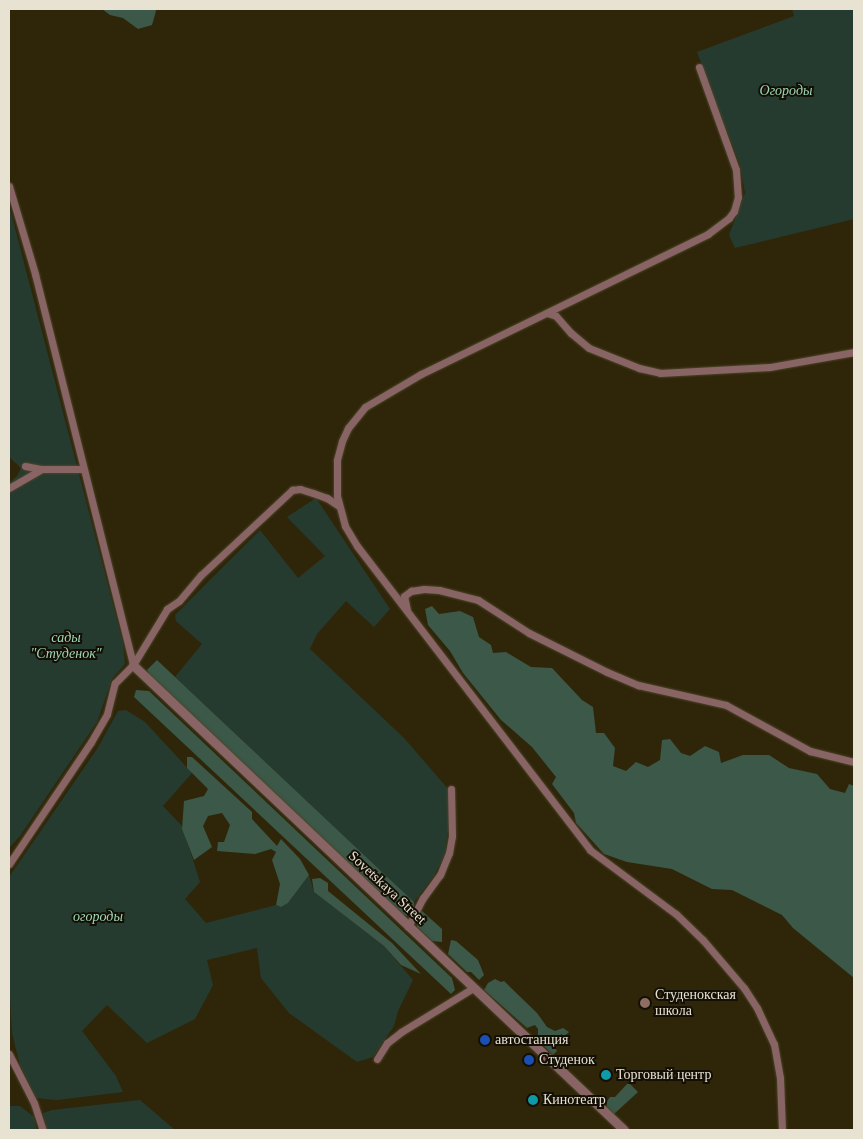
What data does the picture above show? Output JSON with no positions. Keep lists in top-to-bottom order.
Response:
{
  "streets": {
    "street": ["Sovetskaya Street"]
  },
  "parks": ["Огороды", "сады \"Студенок\"", "огороды"],
  "places": [
    "Студенокская школа",
    "автостанция",
    "Студенок",
    "Торговый центр",
    "Кинотеатр"
  ]
}
